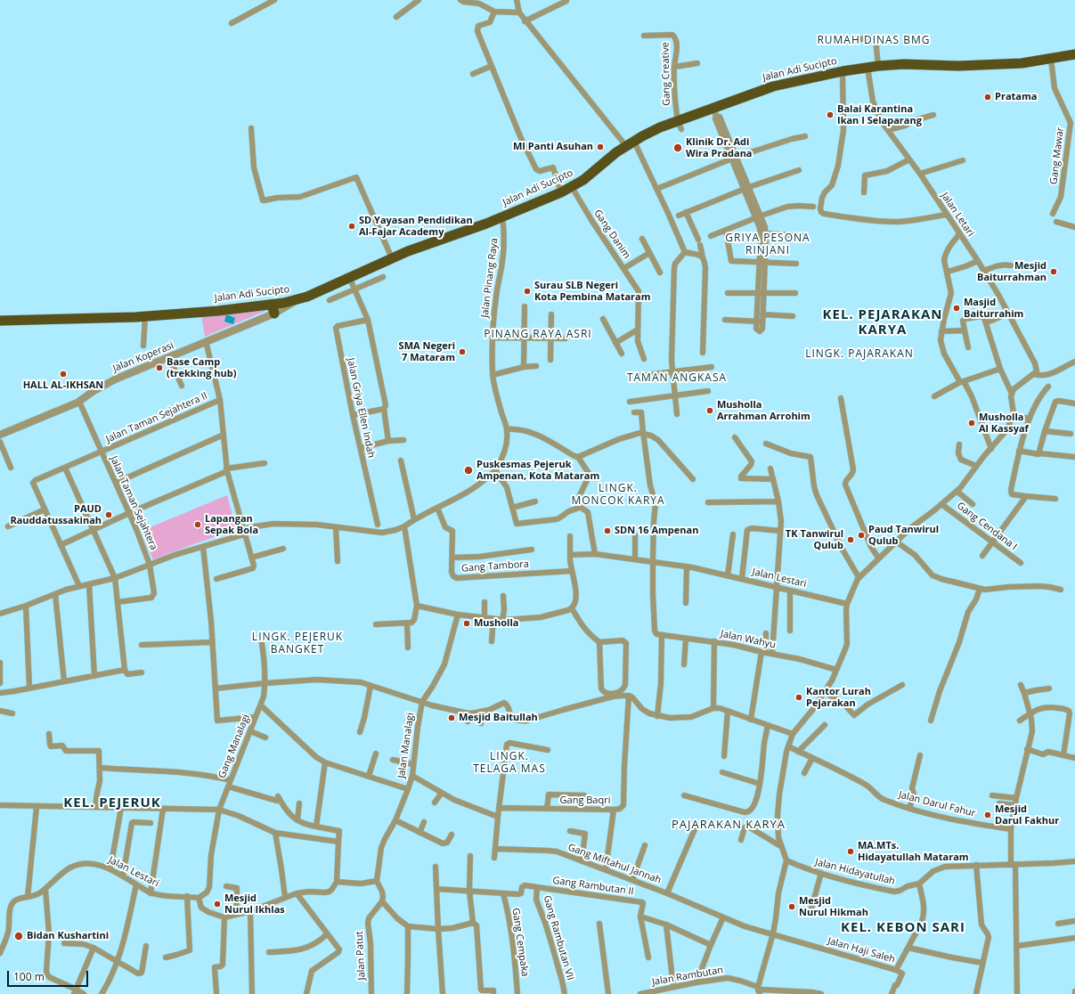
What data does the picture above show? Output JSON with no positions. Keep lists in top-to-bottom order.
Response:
{
  "streets": {
    "highway": ["Jalan Adi Sucipto"],
    "street": [
      "Gang Creative",
      "Gang Mawar",
      "Jalan Letari",
      "Gang Danim",
      "Jalan Pinang Raya",
      "Jalan Koperasi",
      "Jalan Griya Ellen Indah",
      "Jalan Taman Sejahtera II",
      "Jalan Taman Sejahtera",
      "Gang Cendana I",
      "Gang Tambora",
      "Jalan Lestari",
      "Jalan Wahyu",
      "Jalan Manalagi",
      "Gang Manalagi",
      "Gang Baqri",
      "Jalan Darul Fahur",
      "Gang Miftahul Jannah",
      "Jalan Hidayatullah",
      "Gang Rambutan II",
      "Gang Rambutan VII",
      "Gang Cempaka",
      "Jalan Haji Saleh",
      "Jalan Patut",
      "Jalan Rambutan"
    ]
  },
  "crossings": [
    ["Jalan Adi Sucipto", "Gang Creative"],
    ["Jalan Adi Sucipto", "Gang Mawar"],
    ["Jalan Adi Sucipto", "Jalan Letari"],
    ["Jalan Adi Sucipto", "Gang Danim"],
    ["Jalan Adi Sucipto", "Jalan Pinang Raya"],
    ["Jalan Adi Sucipto", "Jalan Koperasi"],
    ["Jalan Pinang Raya", "Jalan Taman Sejahtera"],
    ["Jalan Pinang Raya", "Gang Tambora"],
    ["Jalan Koperasi", "Jalan Taman Sejahtera"],
    ["Jalan Taman Sejahtera II", "Jalan Taman Sejahtera"],
    ["Jalan Lestari", "Gang Manalagi"],
    ["Gang Miftahul Jannah", "Jalan Haji Saleh"],
    ["Jalan Hidayatullah", "Jalan Haji Saleh"],
    ["Gang Rambutan II", "Gang Rambutan VII"],
    ["Gang Rambutan II", "Gang Cempaka"]
  ],
  "districts": [
    "RUMAH DINAS BMG",
    "GRIYA PESONA RINJANI",
    "KEL. PEJARAKAN KARYA",
    "PINANG RAYA ASRI",
    "LINGK. PAJARAKAN",
    "TAMAN ANGKASA",
    "LINGK. MONCOK KARYA",
    "LINGK. PEJERUK BANGKET",
    "LINGK. TELAGA MAS",
    "KEL. PEJERUK",
    "PAJARAKAN KARYA",
    "KEL. KEBON SARI"
  ],
  "places": [
    "Pratama",
    "Balai Karantina Ikan I Selaparang",
    "MI Panti Asuhan",
    "Klinik Dr. Adi Wira Pradana",
    "SD Yayasan Pendidikan Al-Fajar Academy",
    "Mesjid Baiturrahman",
    "Surau SLB Negeri Kota Pembina Mataram",
    "Masjid Baiturrahim",
    "SMA Negeri 7 Mataram",
    "Base Camp (trekking hub)",
    "HALL AL-IKHSAN",
    "Musholla Arrahman Arrohim",
    "Musholla Al Kassyaf",
    "Puskesmas Pejeruk Ampenan, Kota Mataram",
    "PAUD Rauddatussakinah",
    "Lapangan Sepak Bola",
    "SDN 16 Ampenan",
    "Paud Tanwirul Qulub",
    "TK Tanwirul Qulub",
    "Musholla",
    "Kantor Lurah Pejarakan",
    "Mesjid Baitullah",
    "Mesjid Darul Fakhur",
    "MA.MTs. Hidayatullah Mataram",
    "Mesjid Nurul Ikhlas",
    "Mesjid Nurul Hikmah",
    "Bidan Kushartini"
  ],
  "scale_bar": "100 m"
}
